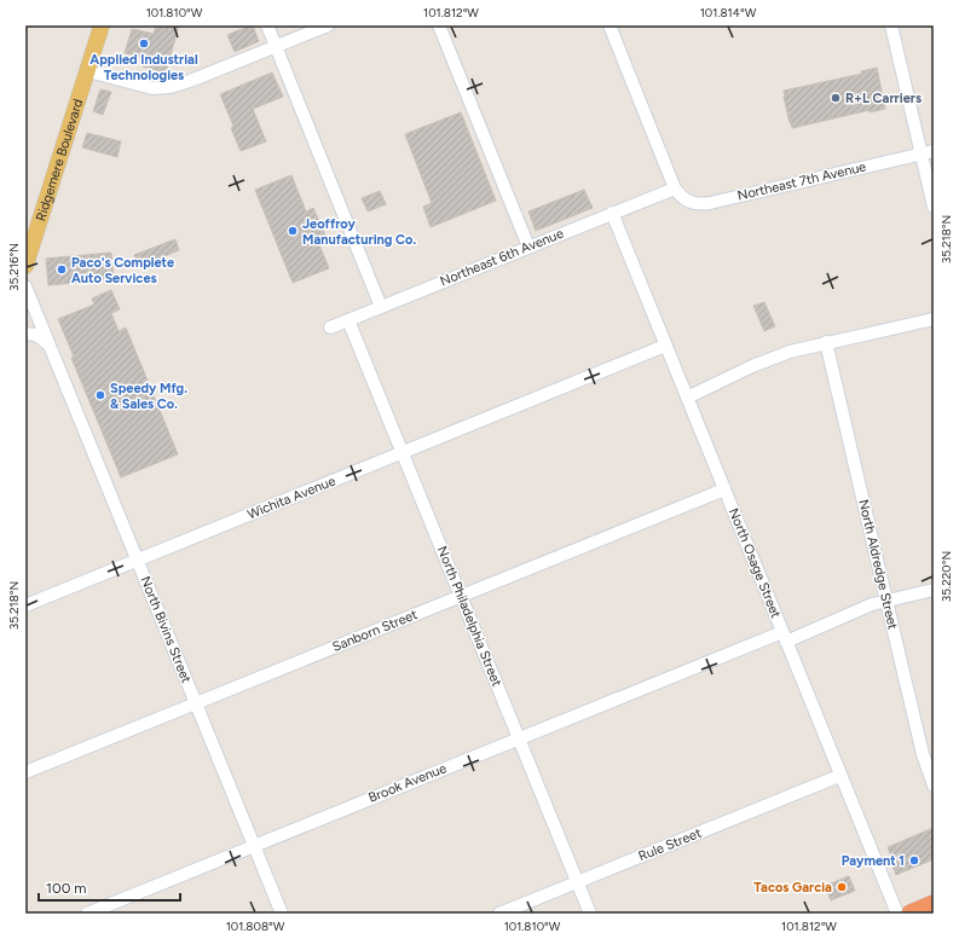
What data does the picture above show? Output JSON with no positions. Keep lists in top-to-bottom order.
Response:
{
  "streets": {
    "main road": ["Ridgemere Boulevard"],
    "street": [
      "Northeast 7th Avenue",
      "Northeast 6th Avenue",
      "Wichita Avenue",
      "North Osage Street",
      "North Aldredge Street",
      "North Philadelphia Street",
      "North Bivins Street",
      "Sanborn Street",
      "Brook Avenue",
      "Rule Street"
    ]
  },
  "crossings": [
    ["Northeast 7th Avenue", "Northeast 6th Avenue"],
    ["Northeast 6th Avenue", "North Osage Street"],
    ["Northeast 6th Avenue", "North Philadelphia Street"],
    ["Wichita Avenue", "North Osage Street"],
    ["Wichita Avenue", "North Philadelphia Street"],
    ["Wichita Avenue", "North Bivins Street"],
    ["North Osage Street", "Sanborn Street"],
    ["North Osage Street", "Brook Avenue"],
    ["North Osage Street", "Rule Street"],
    ["North Aldredge Street", "Brook Avenue"],
    ["North Philadelphia Street", "Sanborn Street"],
    ["North Philadelphia Street", "Brook Avenue"],
    ["North Philadelphia Street", "Rule Street"],
    ["North Bivins Street", "Sanborn Street"],
    ["North Bivins Street", "Brook Avenue"]
  ],
  "places": [
    "Applied Industrial Technologies",
    "R+L Carriers",
    "Jeoffroy Manufacturing Co.",
    "Paco's Complete Auto Services",
    "Speedy Mfg. & Sales Co.",
    "Payment 1",
    "Tacos Garcia"
  ],
  "scale_bar": "100 m",
  "coordinates": [
    "101.810°W",
    "101.812°W",
    "101.814°W",
    "35.218°N",
    "35.216°N",
    "35.220°N",
    "101.808°W"
  ]
}
